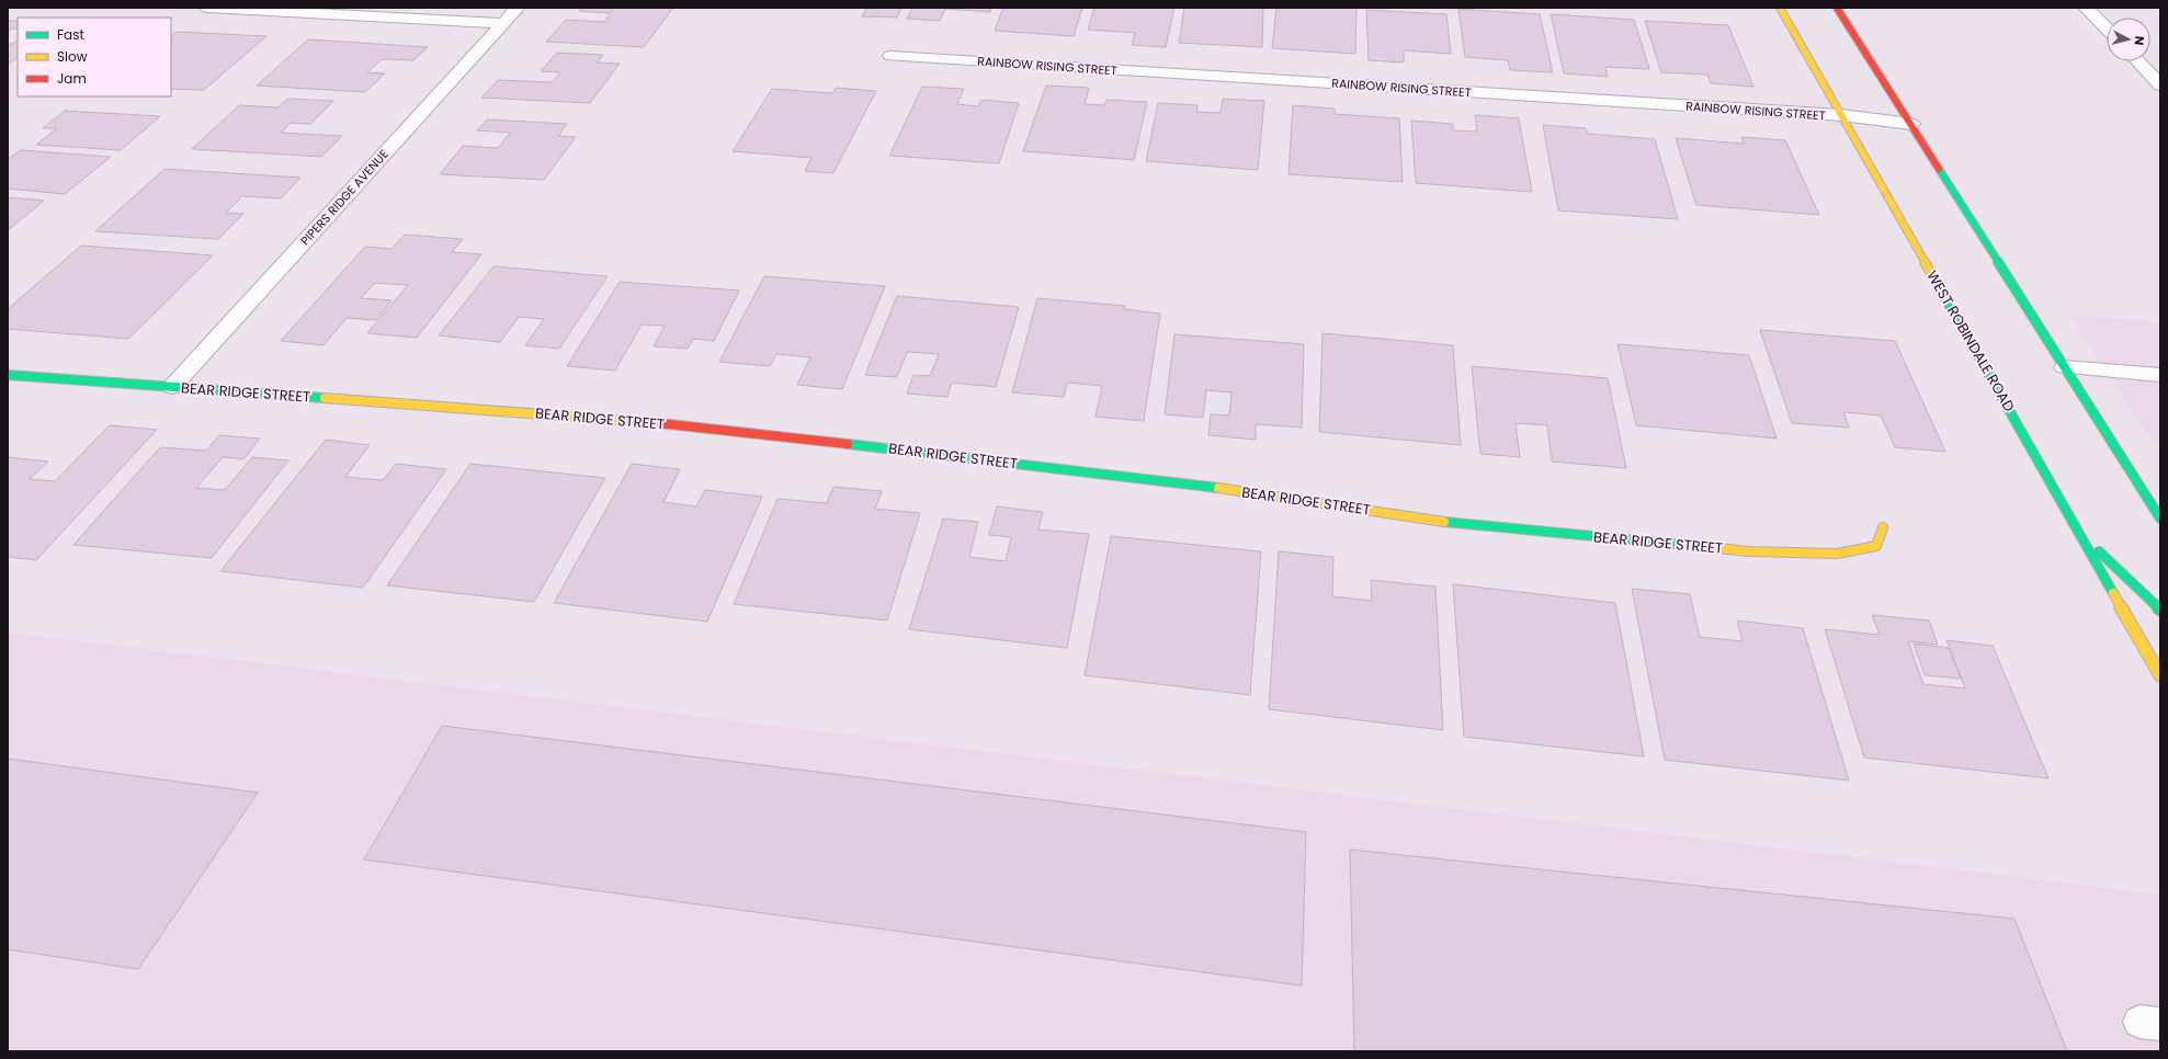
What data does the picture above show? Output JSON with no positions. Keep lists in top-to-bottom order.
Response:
{
  "streets": {
    "main road": ["WEST ROBINDALE ROAD", "BEAR RIDGE STREET"],
    "street": ["RAINBOW RISING STREET", "PIPERS RIDGE AVENUE"]
  },
  "crossings": [
    ["RAINBOW RISING STREET", "WEST ROBINDALE ROAD"],
    ["PIPERS RIDGE AVENUE", "BEAR RIDGE STREET"]
  ],
  "legend": ["Fast", "Slow", "Jam"],
  "north": "right"
}
